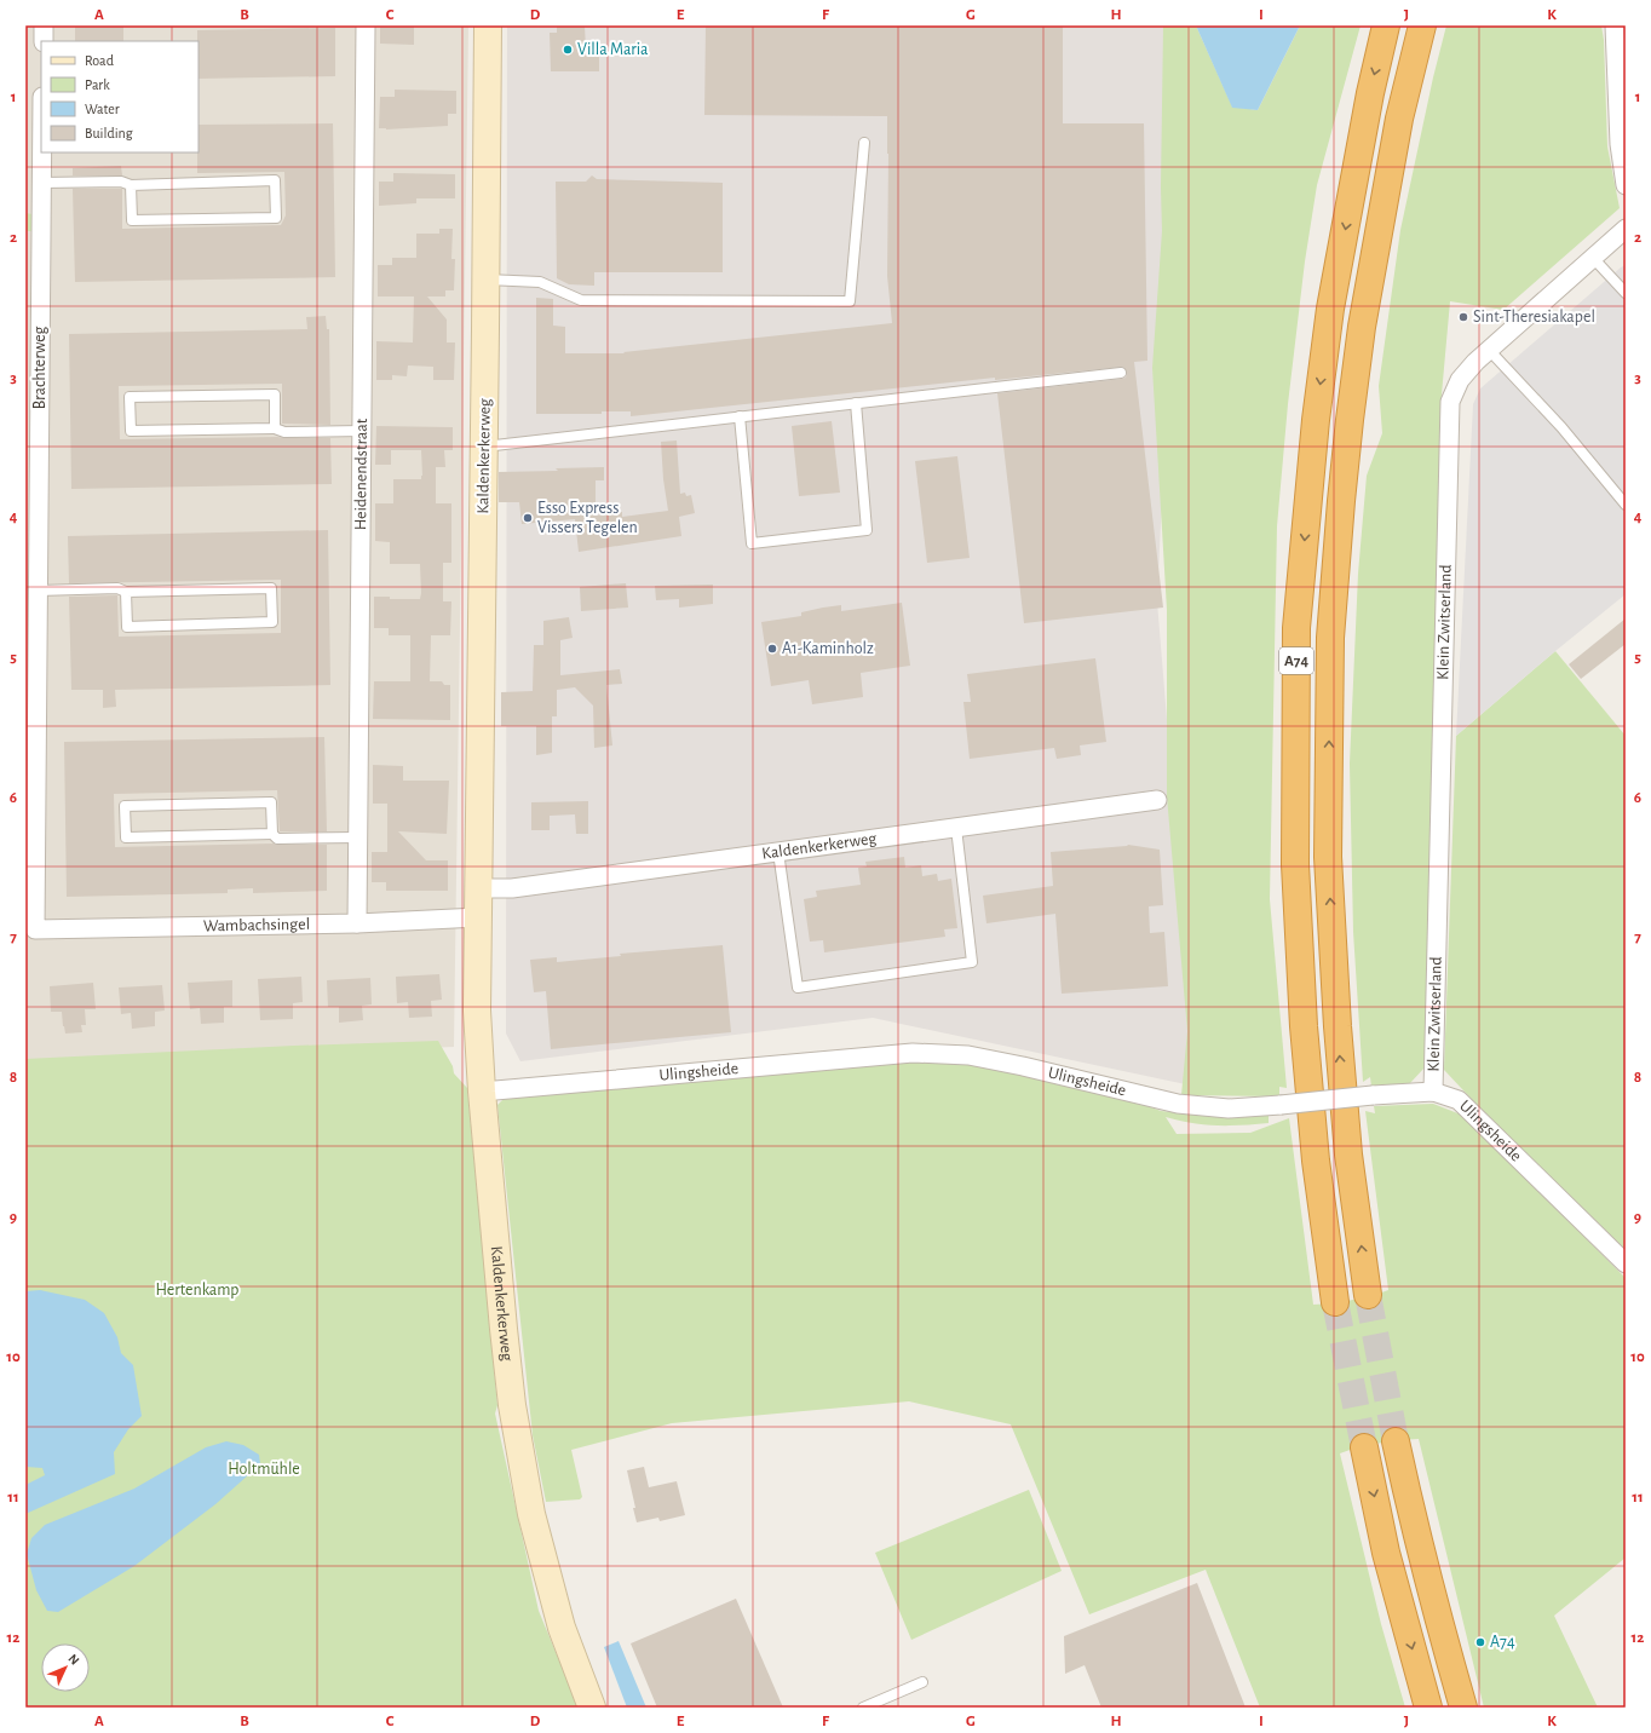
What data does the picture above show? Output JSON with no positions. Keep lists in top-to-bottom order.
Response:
{
  "streets": {
    "highway": ["A74"],
    "main road": ["Kaldenkerkerweg"],
    "street": [
      "Brachterweg",
      "Heidenendstraat",
      "Klein Zwitserland",
      "Wambachsingel",
      "Ulingsheide"
    ]
  },
  "crossings": [
    ["Brachterweg", "Wambachsingel"],
    ["Kaldenkerkerweg", "Wambachsingel"],
    ["Kaldenkerkerweg", "Ulingsheide"],
    ["Heidenendstraat", "Wambachsingel"],
    ["Klein Zwitserland", "Ulingsheide"]
  ],
  "parks": ["Hertenkamp", "Holtmühle"],
  "places": [
    "Villa Maria",
    "Sint-Theresiakapel",
    "Esso Express Vissers Tegelen",
    "A1-Kaminholz",
    "A74"
  ],
  "legend": [
    "Road",
    "Park",
    "Water",
    "Building"
  ],
  "north": "top right",
  "grid": {
    "columns": [
      "A",
      "B",
      "C",
      "D",
      "E",
      "F",
      "G",
      "H",
      "I",
      "J",
      "K"
    ],
    "rows": [
      "1",
      "2",
      "3",
      "4",
      "5",
      "6",
      "7",
      "8",
      "9",
      "10",
      "11",
      "12"
    ]
  }
}
